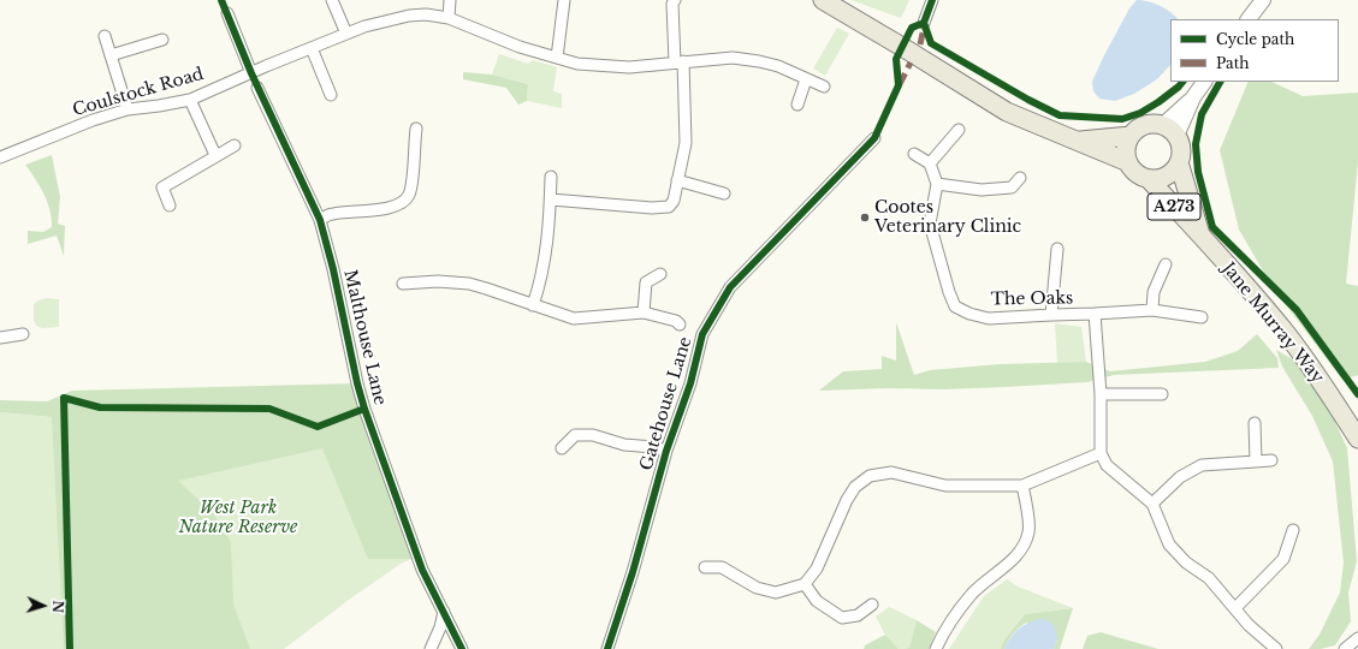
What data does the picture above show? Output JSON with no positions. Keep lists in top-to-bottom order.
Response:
{
  "streets": {
    "main road": ["A273", "Jane Murray Way"],
    "street": [
      "Coulstock Road",
      "The Oaks",
      "Malthouse Lane",
      "Gatehouse Lane"
    ]
  },
  "parks": ["West Park Nature Reserve"],
  "places": ["Cootes Veterinary Clinic"],
  "legend": ["Cycle path", "Path"],
  "north": "right"
}
